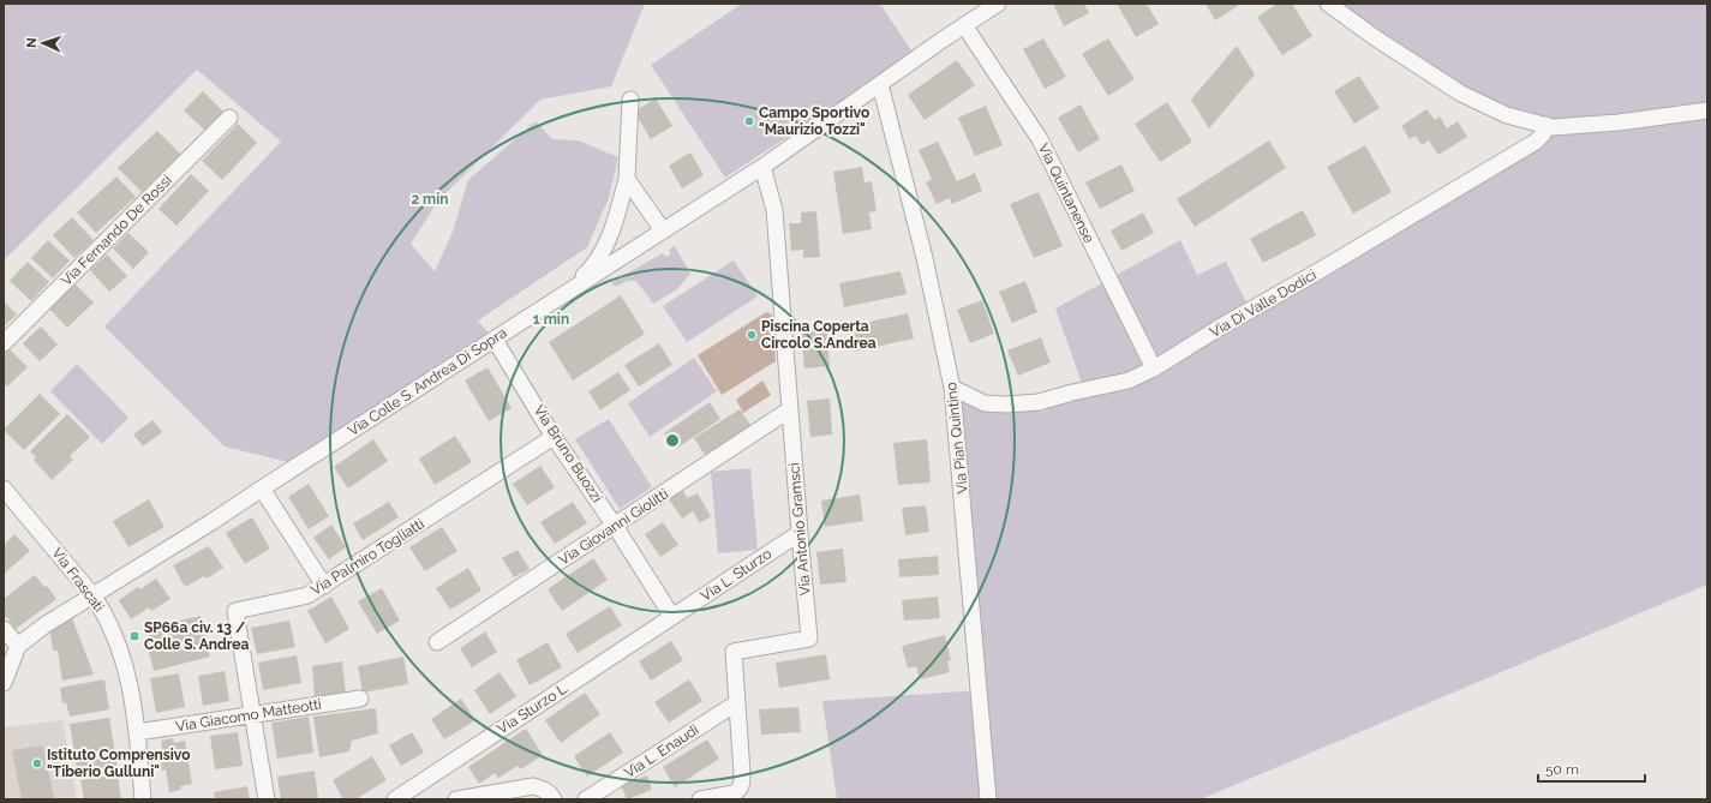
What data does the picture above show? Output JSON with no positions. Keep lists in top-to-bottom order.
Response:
{
  "streets": {
    "street": [
      "Via Quintanense",
      "Via Fernando De Rossi",
      "Via Di Valle Dodici",
      "Via Colle S. Andrea Di Sopra",
      "Via Pian Quintino",
      "Via Bruno Buozzi",
      "Via Giovanni Giolitti",
      "Via Antonio Gramsci",
      "Via Palmiro Togliatti",
      "Via L. Sturzo",
      "Via Frascati",
      "Via Sturzo L.",
      "Via Giacomo Matteotti",
      "Via L. Enaudi"
    ]
  },
  "crossings": [
    ["Via Quintanense", "Via Di Valle Dodici"],
    ["Via Quintanense", "Via Colle S. Andrea Di Sopra"],
    ["Via Di Valle Dodici", "Via Pian Quintino"],
    ["Via Colle S. Andrea Di Sopra", "Via Pian Quintino"],
    ["Via Colle S. Andrea Di Sopra", "Via Bruno Buozzi"],
    ["Via Colle S. Andrea Di Sopra", "Via Antonio Gramsci"],
    ["Via Colle S. Andrea Di Sopra", "Via Frascati"],
    ["Via Bruno Buozzi", "Via Giovanni Giolitti"],
    ["Via Bruno Buozzi", "Via Palmiro Togliatti"],
    ["Via Bruno Buozzi", "Via L. Sturzo"],
    ["Via Bruno Buozzi", "Via Sturzo L."],
    ["Via Giovanni Giolitti", "Via Antonio Gramsci"],
    ["Via Antonio Gramsci", "Via L. Sturzo"],
    ["Via Antonio Gramsci", "Via L. Enaudi"],
    ["Via Palmiro Togliatti", "Via Giacomo Matteotti"],
    ["Via L. Sturzo", "Via Sturzo L."],
    ["Via Frascati", "Via Giacomo Matteotti"]
  ],
  "places": {
    "other": ["Campo Sportivo \"Maurizio Tozzi\"", "Piscina Coperta Circolo S.Andrea", "Istituto Comprensivo \"Tiberio Gulluni\""],
    "transit": ["SP66a civ. 13 / Colle S. Andrea"]
  },
  "scale_bar": "50 m",
  "north": "left",
  "rings": ["2 min", "1 min"]
}
